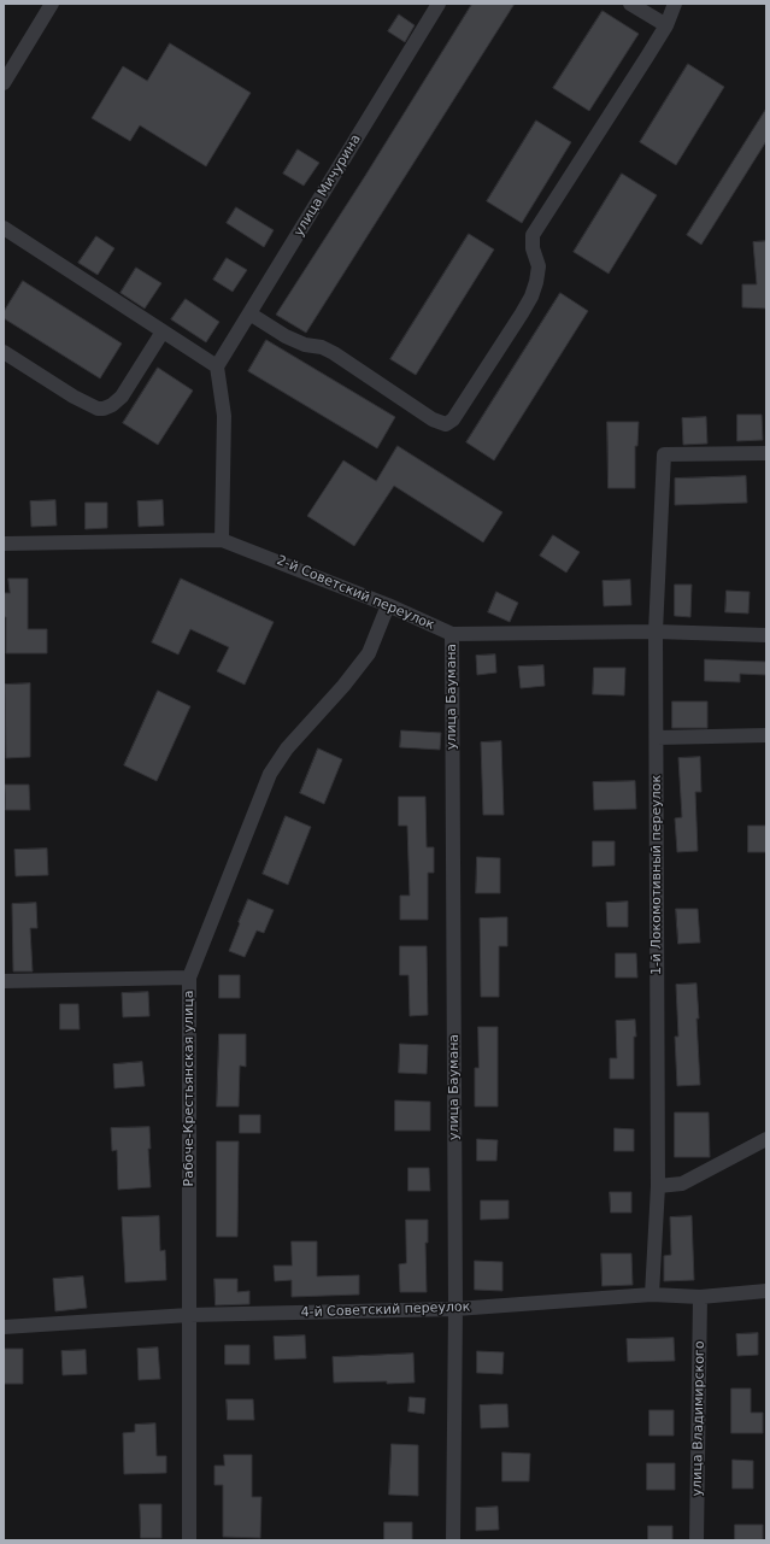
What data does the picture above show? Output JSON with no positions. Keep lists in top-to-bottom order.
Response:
{
  "streets": {
    "street": [
      "улица Мичурина",
      "2-й Советский переулок",
      "улица Баумана",
      "1-й Локомотивный переулок",
      "Рабоче-Крестьянская улица",
      "4-й Советский переулок",
      "улица Владимирского"
    ]
  },
  "crossings": [
    ["2-й Советский переулок", "улица Баумана"],
    ["2-й Советский переулок", "1-й Локомотивный переулок"],
    ["2-й Советский переулок", "Рабоче-Крестьянская улица"],
    ["улица Баумана", "4-й Советский переулок"],
    ["1-й Локомотивный переулок", "4-й Советский переулок"],
    ["Рабоче-Крестьянская улица", "4-й Советский переулок"],
    ["4-й Советский переулок", "улица Владимирского"]
  ]
}
